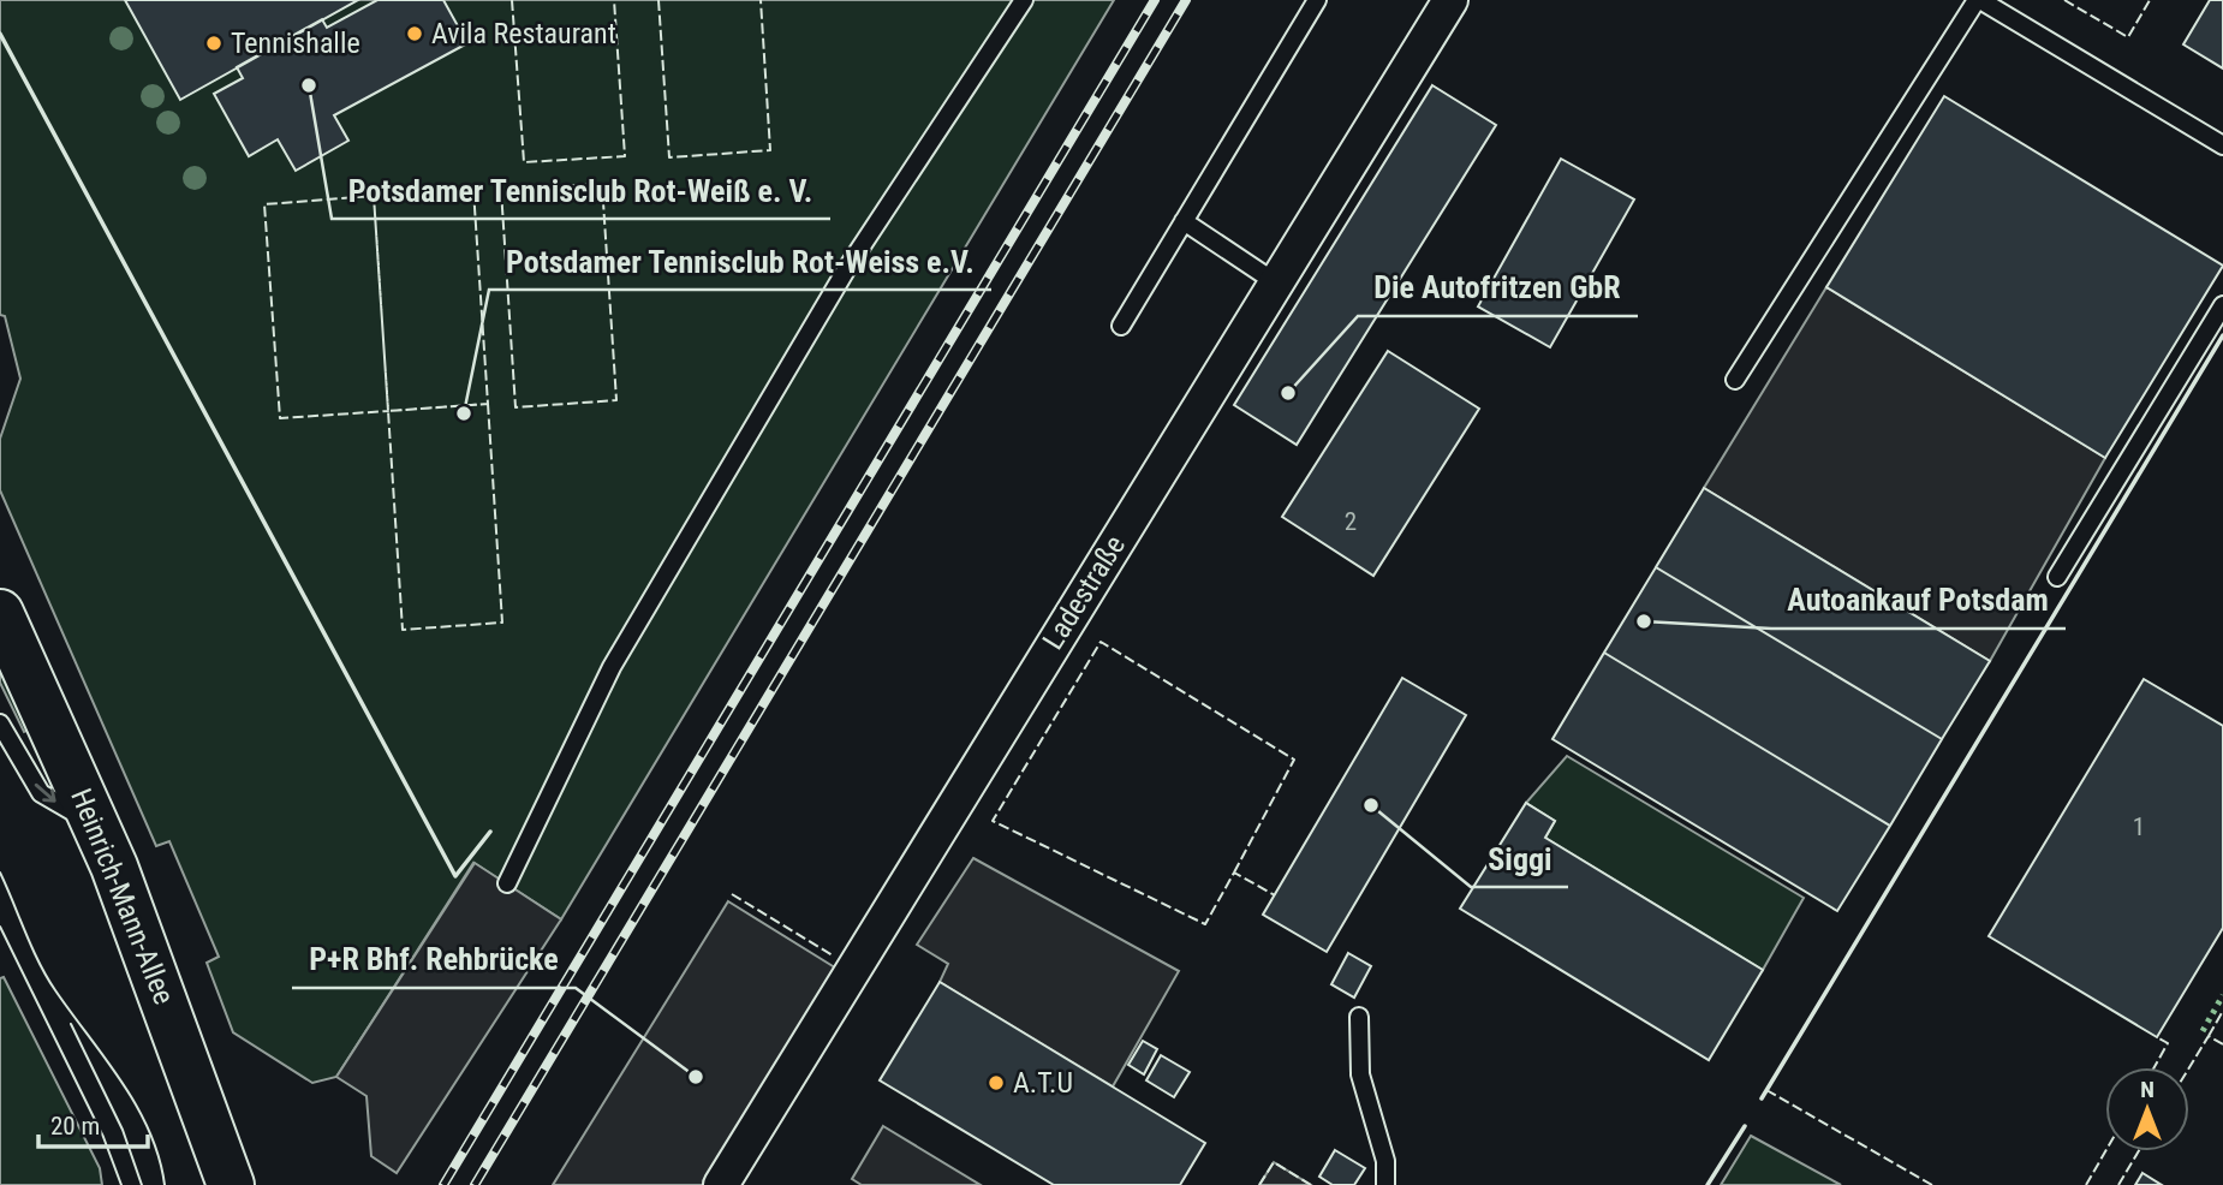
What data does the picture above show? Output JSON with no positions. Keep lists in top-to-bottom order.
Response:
{
  "streets": {
    "main road": ["Heinrich-Mann-Allee"],
    "street": ["Ladestraße"]
  },
  "places": [
    "Avila Restaurant",
    "Tennishalle",
    "Potsdamer Tennisclub Rot-Weiß e. V.",
    "Die Autofritzen GbR",
    "Potsdamer Tennisclub Rot-Weiss e.V.",
    "Autoankauf Potsdam",
    "Siggi",
    "P+R Bhf. Rehbrücke",
    "A.T.U"
  ],
  "house_numbers": ["2", "1"],
  "scale_bar": "20 m",
  "north": "top"
}
